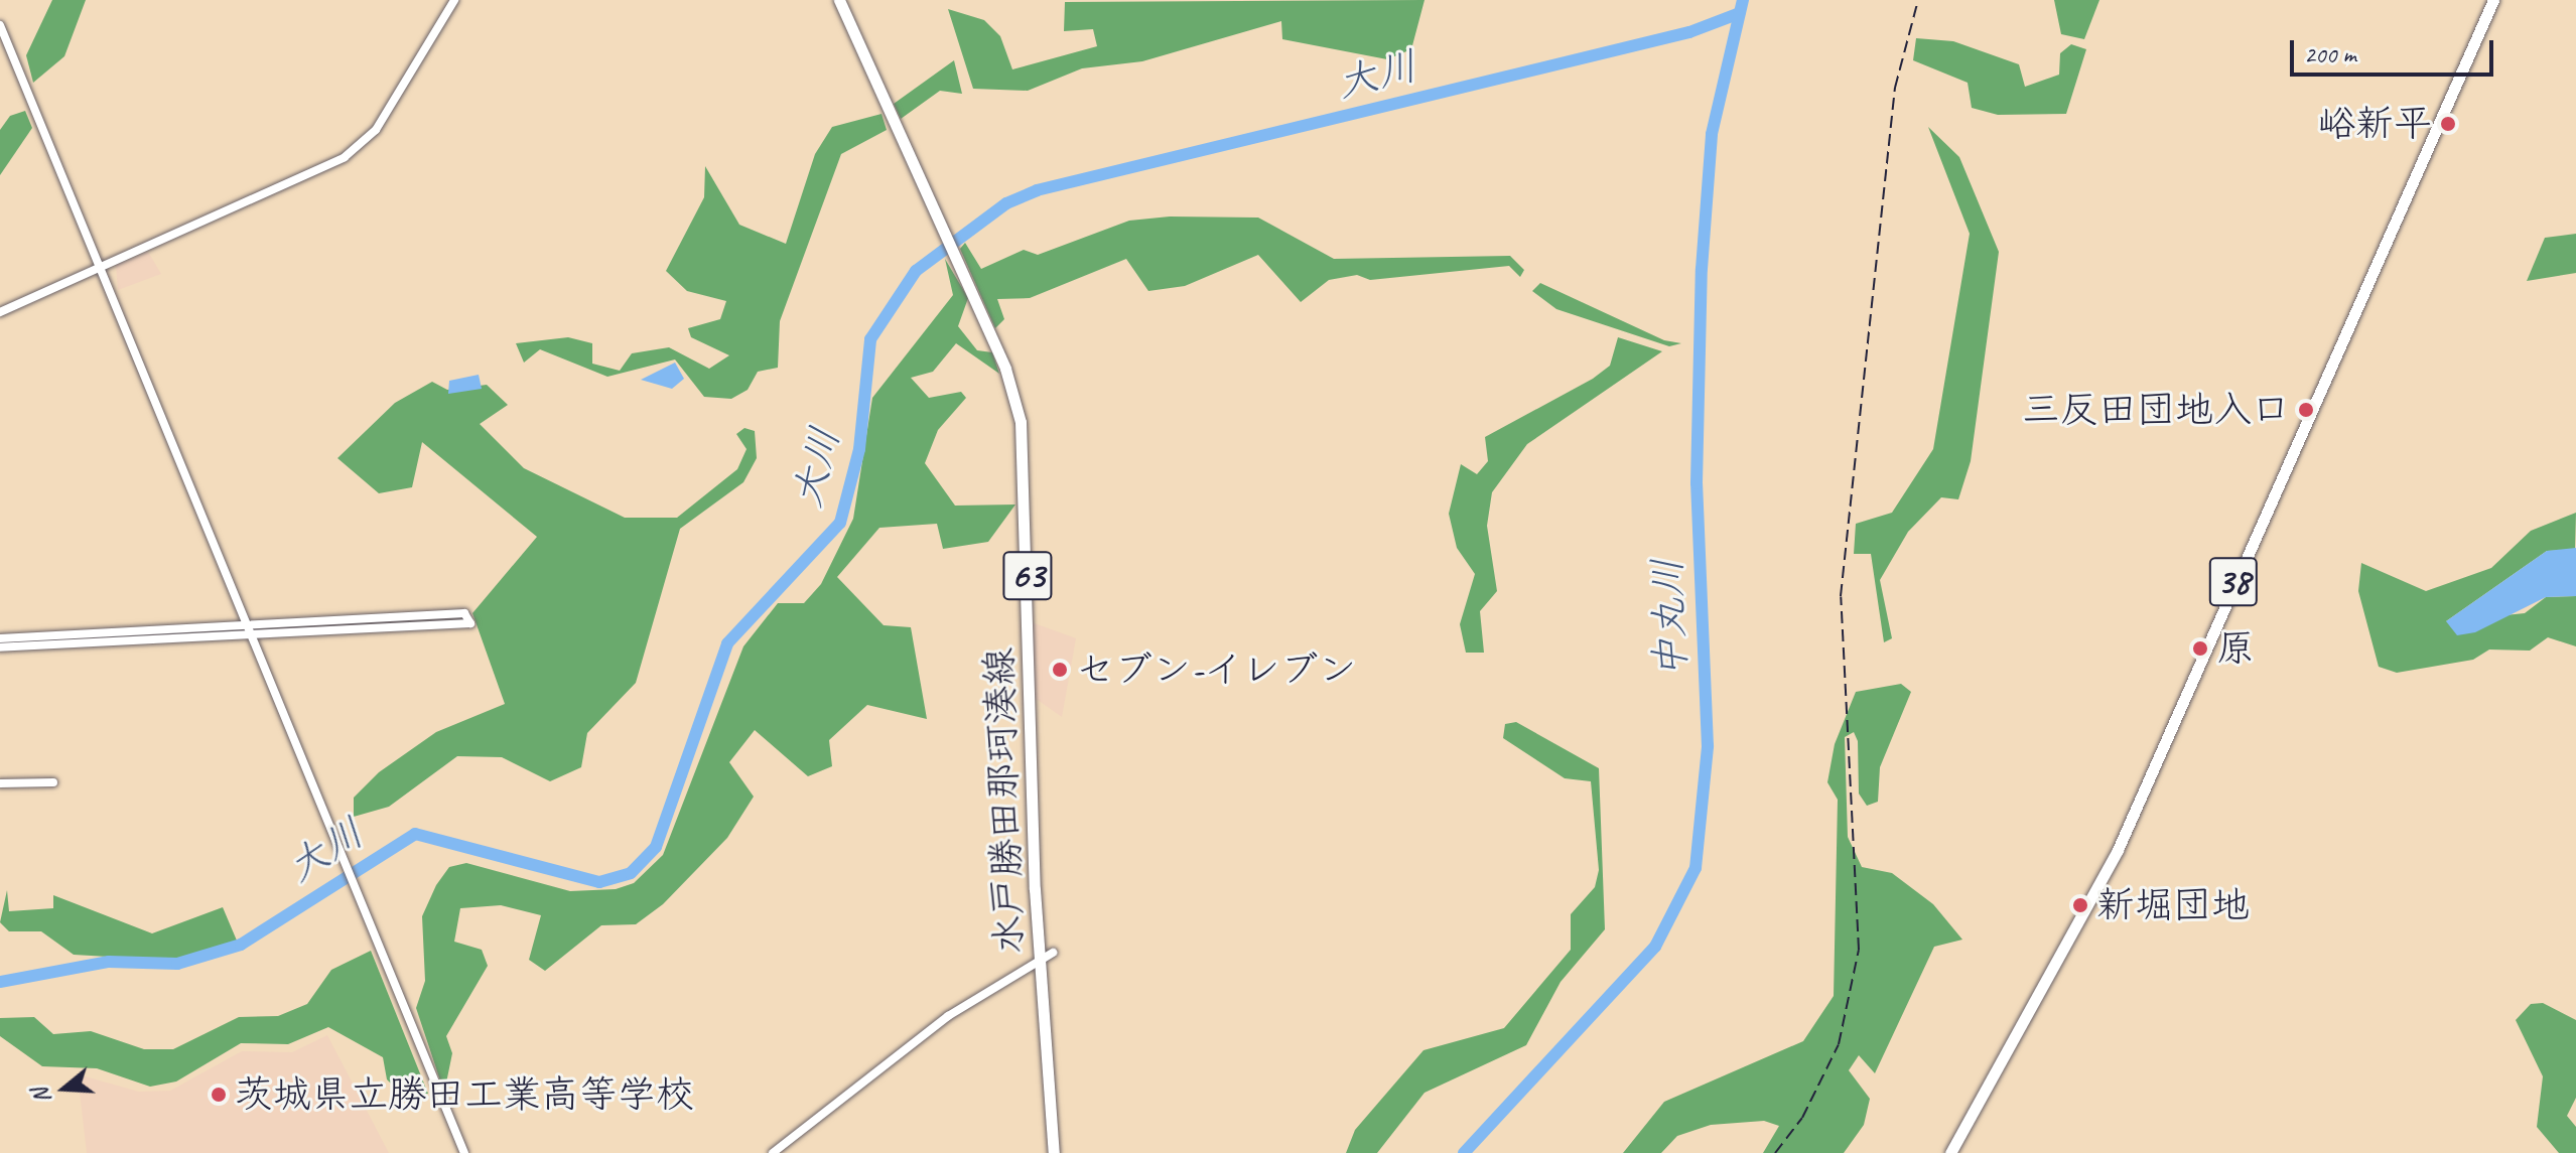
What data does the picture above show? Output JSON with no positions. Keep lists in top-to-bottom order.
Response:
{
  "streets": {
    "main road": ["63", "38", "水戸勝田那珂湊線"]
  },
  "water": ["大川", "中丸川"],
  "places": [
    "峪新平",
    "三反田団地入口",
    "原",
    "セブン-イレブン",
    "新堀団地",
    "茨城県立勝田工業高等学校"
  ],
  "scale_bar": "200 m",
  "north": "left"
}
